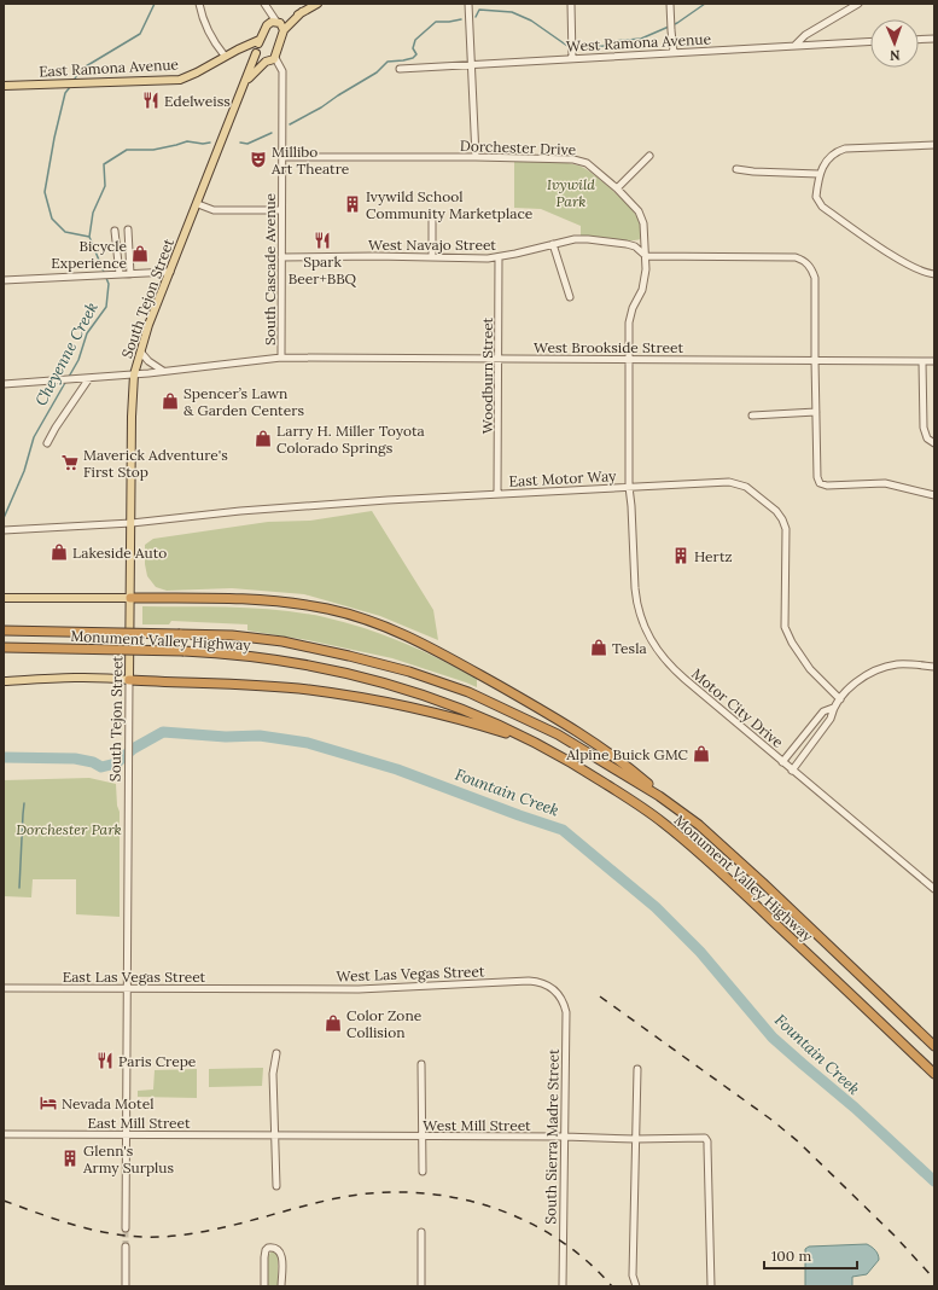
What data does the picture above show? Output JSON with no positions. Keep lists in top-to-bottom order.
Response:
{
  "streets": {
    "highway": ["Monument Valley Highway"],
    "main road": ["East Ramona Avenue", "South Tejon Street"],
    "street": [
      "West Ramona Avenue",
      "Dorchester Drive",
      "West Navajo Street",
      "South Cascade Avenue",
      "West Brookside Street",
      "Woodburn Street",
      "East Motor Way",
      "Motor City Drive",
      "West Las Vegas Street",
      "East Las Vegas Street",
      "East Mill Street",
      "West Mill Street",
      "South Sierra Madre Street"
    ]
  },
  "crossings": [
    ["East Ramona Avenue", "South Tejon Street"],
    ["Dorchester Drive", "West Navajo Street"],
    ["Dorchester Drive", "South Cascade Avenue"],
    ["Dorchester Drive", "West Brookside Street"],
    ["Dorchester Drive", "Motor City Drive"],
    ["West Navajo Street", "South Cascade Avenue"],
    ["West Navajo Street", "Woodburn Street"],
    ["South Cascade Avenue", "West Brookside Street"],
    ["South Tejon Street", "West Brookside Street"],
    ["South Tejon Street", "East Motor Way"],
    ["South Tejon Street", "East Las Vegas Street"],
    ["South Tejon Street", "East Mill Street"],
    ["West Brookside Street", "Woodburn Street"],
    ["West Brookside Street", "Motor City Drive"],
    ["Woodburn Street", "East Motor Way"],
    ["East Motor Way", "Motor City Drive"],
    ["West Las Vegas Street", "East Las Vegas Street"],
    ["West Las Vegas Street", "South Sierra Madre Street"],
    ["East Mill Street", "West Mill Street"],
    ["West Mill Street", "South Sierra Madre Street"]
  ],
  "water": ["Cheyenne Creek", "Fountain Creek"],
  "parks": ["Ivywild Park", "Dorchester Park"],
  "places": {
    "restaurant": ["Edelweiss", "Spark Beer+BBQ", "Paris Crepe"],
    "theatre": ["Millibo Art Theatre"],
    "building": ["Ivywild School Community Marketplace", "Hertz", "Glenn's Army Surplus"],
    "shop": [
      "Bicycle Experience",
      "Spencer’s Lawn & Garden Centers",
      "Larry H. Miller Toyota Colorado Springs",
      "Lakeside Auto",
      "Tesla",
      "Alpine Buick GMC",
      "Color Zone Collision"
    ],
    "supermarket": ["Maverick Adventure's First Stop"],
    "hotel": ["Nevada Motel"]
  },
  "scale_bar": "100 m",
  "north": "bottom"
}
